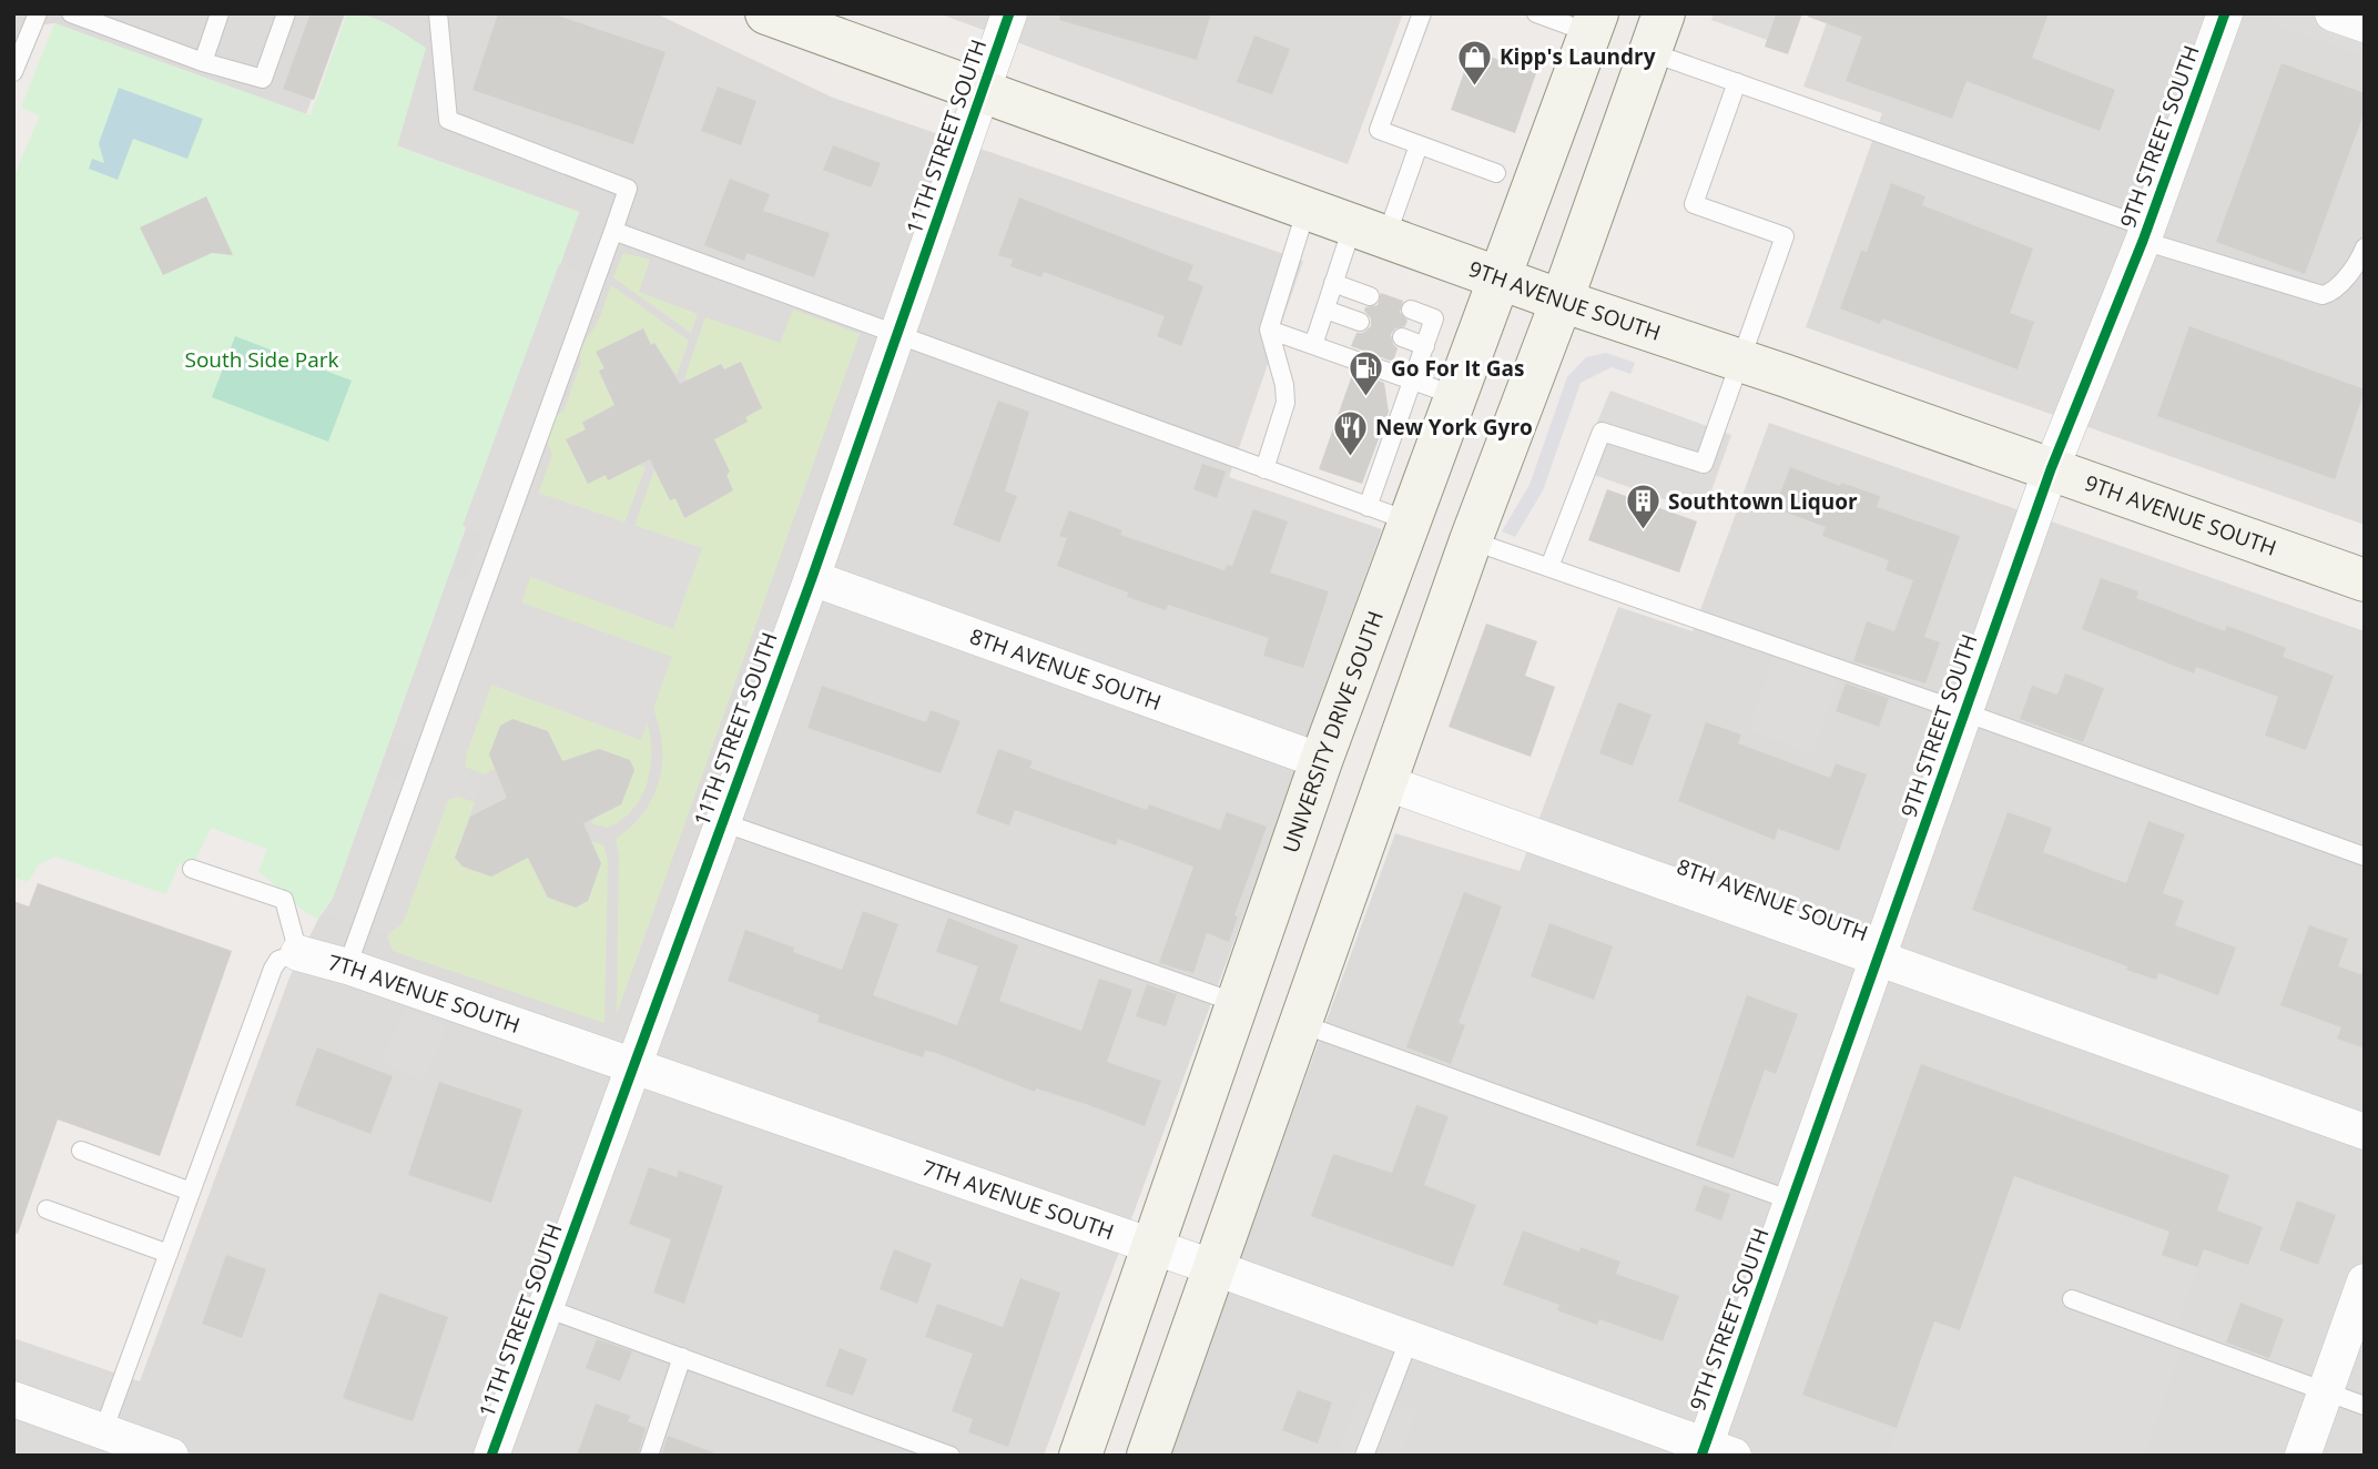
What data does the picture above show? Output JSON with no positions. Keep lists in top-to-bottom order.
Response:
{
  "streets": {
    "main road": ["9TH AVENUE SOUTH", "UNIVERSITY DRIVE SOUTH"],
    "street": [
      "11TH STREET SOUTH",
      "9TH STREET SOUTH",
      "8TH AVENUE SOUTH",
      "7TH AVENUE SOUTH"
    ]
  },
  "crossings": [
    ["11TH STREET SOUTH", "9TH AVENUE SOUTH"],
    ["11TH STREET SOUTH", "8TH AVENUE SOUTH"],
    ["11TH STREET SOUTH", "7TH AVENUE SOUTH"],
    ["9TH STREET SOUTH", "9TH AVENUE SOUTH"],
    ["9TH STREET SOUTH", "8TH AVENUE SOUTH"],
    ["9TH STREET SOUTH", "7TH AVENUE SOUTH"],
    ["9TH AVENUE SOUTH", "UNIVERSITY DRIVE SOUTH"],
    ["8TH AVENUE SOUTH", "UNIVERSITY DRIVE SOUTH"],
    ["UNIVERSITY DRIVE SOUTH", "7TH AVENUE SOUTH"]
  ],
  "parks": ["South Side Park"],
  "places": {
    "shop": ["Kipp's Laundry"],
    "fuel station": ["Go For It Gas"],
    "restaurant": ["New York Gyro"],
    "building": ["Southtown Liquor"]
  }
}
